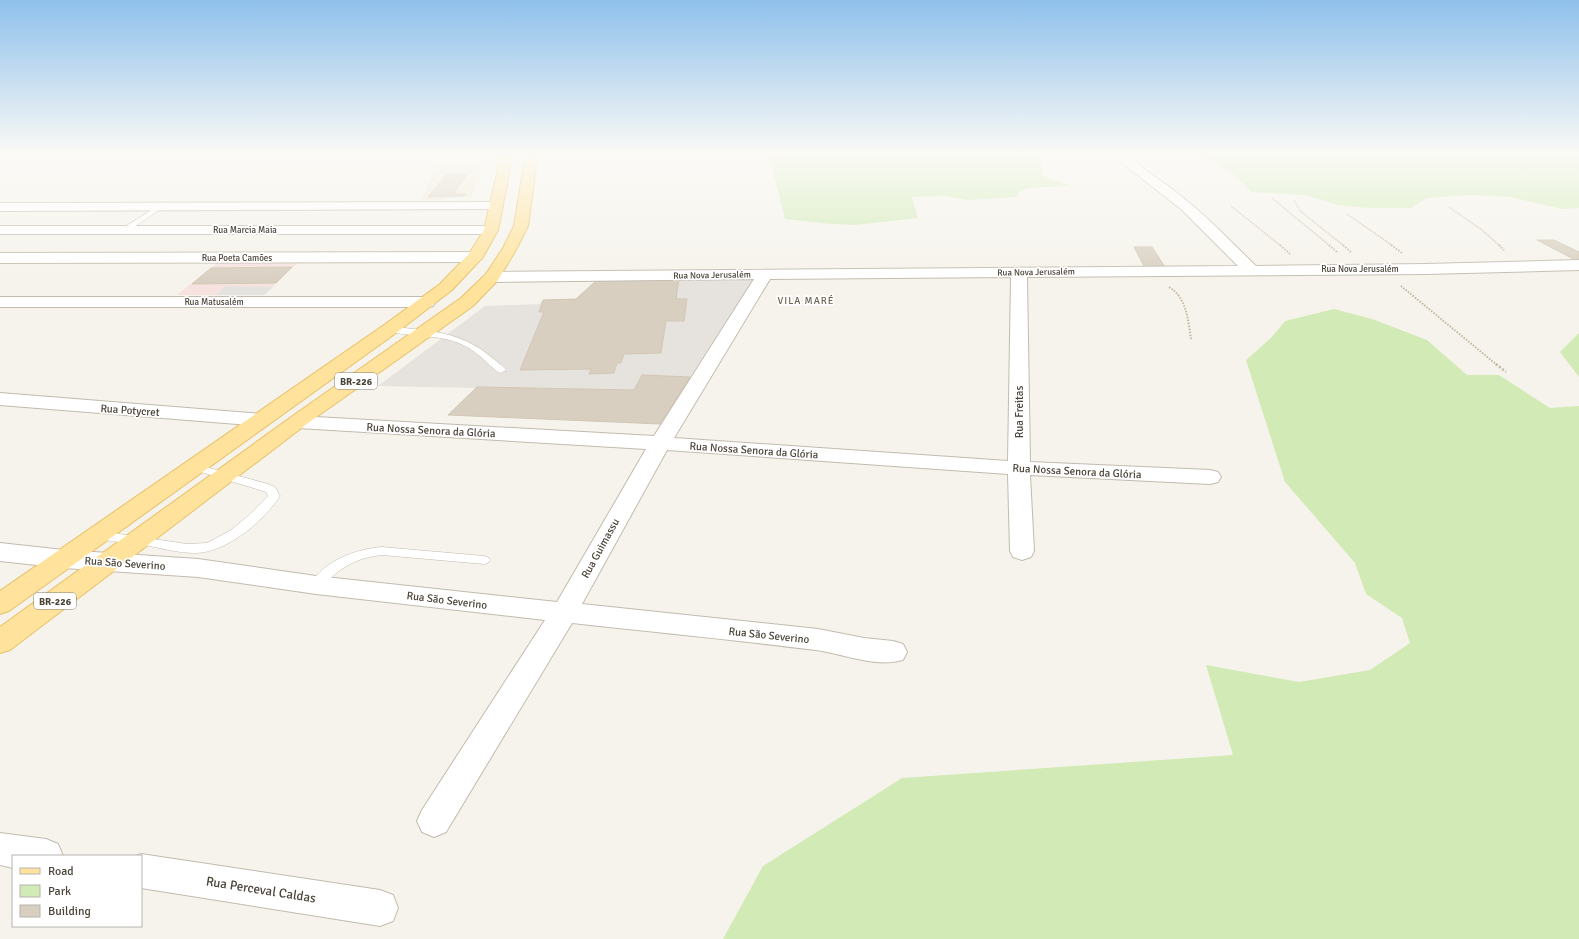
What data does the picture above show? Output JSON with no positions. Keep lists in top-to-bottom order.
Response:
{
  "streets": {
    "main road": ["BR-226"],
    "street": [
      "Rua Marcia Maia",
      "Rua Poeta Camões",
      "Rua Nova Jerusalém",
      "Rua Matusalém",
      "Rua Potycret",
      "Rua Freitas",
      "Rua Nossa Senora da Glória",
      "Rua Guimassu",
      "Rua São Severino",
      "Rua Perceval Caldas"
    ]
  },
  "crossings": [
    ["Rua Marcia Maia", "BR-226"],
    ["Rua Poeta Camões", "BR-226"],
    ["Rua Nova Jerusalém", "BR-226"],
    ["Rua Nova Jerusalém", "Rua Freitas"],
    ["Rua Nova Jerusalém", "Rua Guimassu"],
    ["Rua Matusalém", "BR-226"],
    ["BR-226", "Rua Potycret"],
    ["BR-226", "Rua Nossa Senora da Glória"],
    ["BR-226", "Rua São Severino"],
    ["Rua Freitas", "Rua Nossa Senora da Glória"],
    ["Rua Nossa Senora da Glória", "Rua Guimassu"],
    ["Rua Guimassu", "Rua São Severino"]
  ],
  "districts": ["VILA MARÉ"],
  "legend": ["Road", "Park", "Building"]
}
